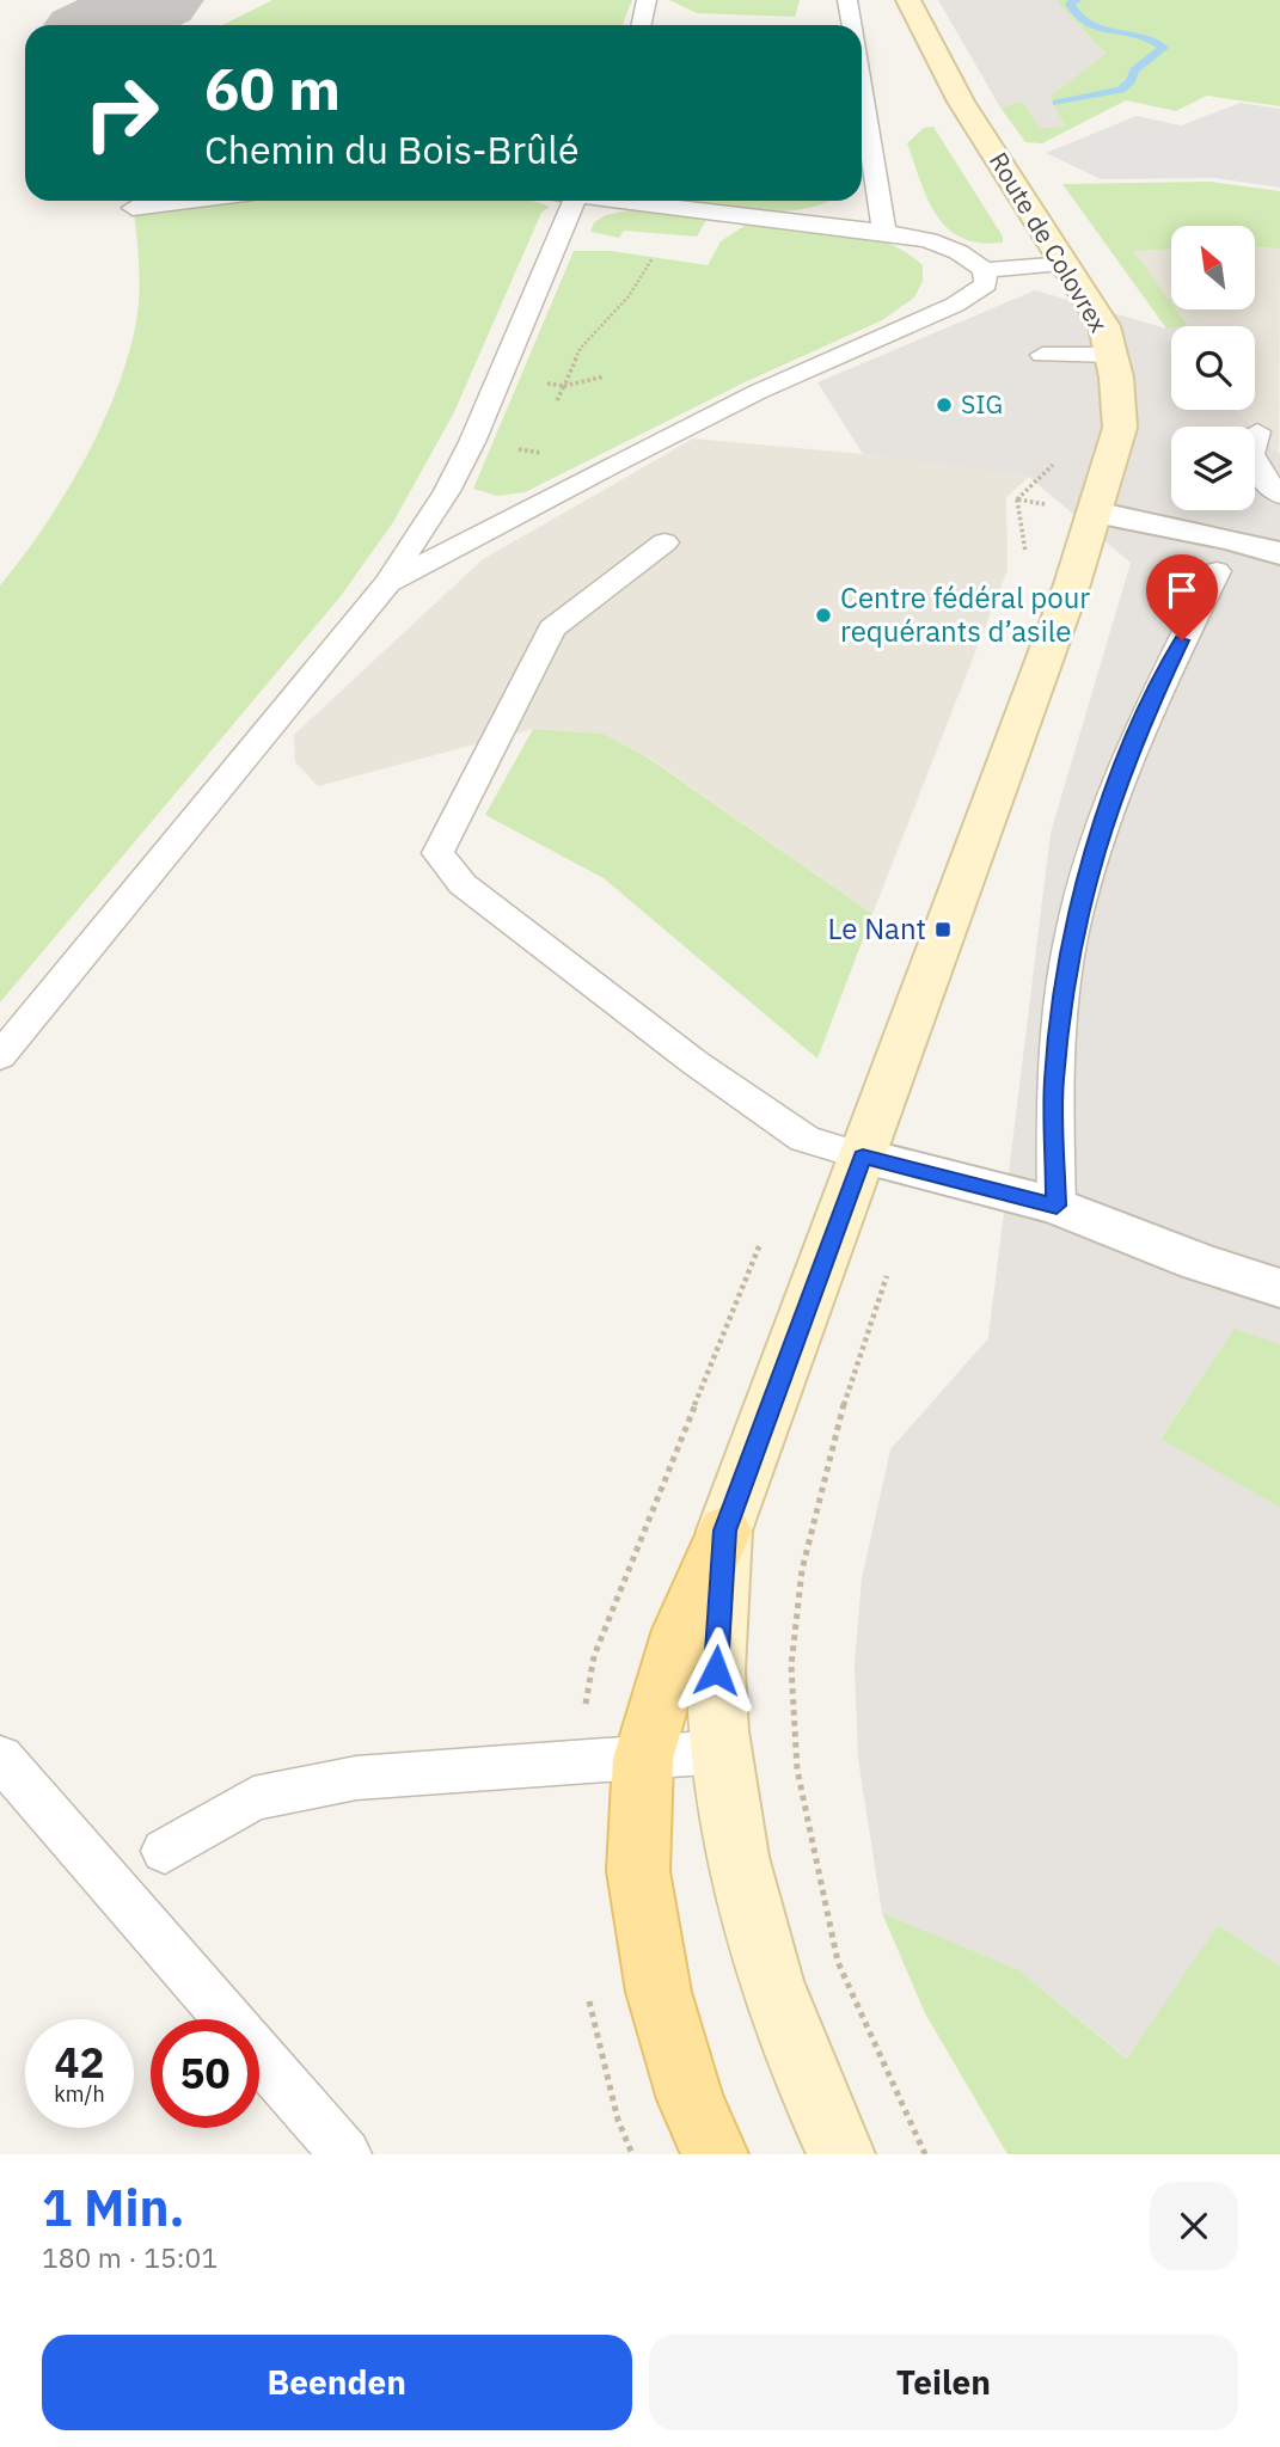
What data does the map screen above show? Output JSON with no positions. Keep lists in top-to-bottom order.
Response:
{
  "streets": {
    "main road": ["Route de Colovrex"]
  },
  "places": {
    "other": ["SIG", "Centre fédéral pour requérants d’asile"],
    "transit": ["Le Nant"]
  },
  "north": "top left",
  "page": {
    "turn": ["60 m", "Chemin du Bois-Brûlé"],
    "speed": "42 km/h",
    "limit": "50",
    "heading": ["1 Min.", "180 m · 15:01"],
    "buttons": ["Beenden", "Teilen"]
  }
}
